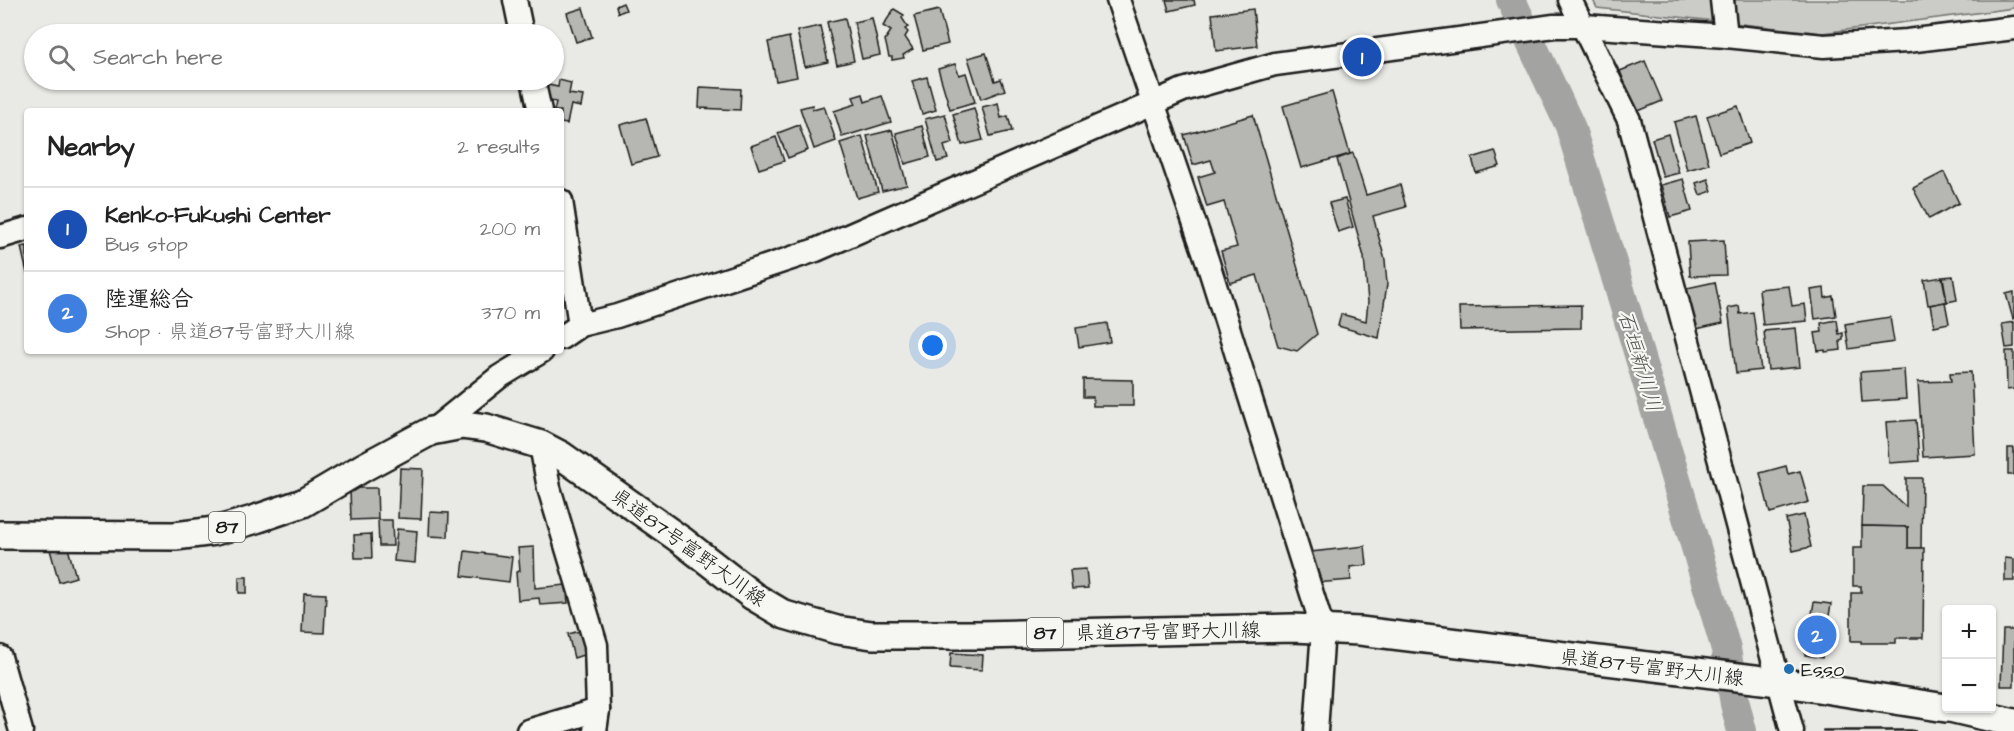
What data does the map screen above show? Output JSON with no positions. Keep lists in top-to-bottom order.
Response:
{
  "streets": {
    "main road": ["87", "県道87号富野大川線"]
  },
  "water": ["石垣新川川"],
  "places": ["Esso"],
  "page": {
    "search": "Search here",
    "pins": ["1", "2"],
    "heading": ["Nearby", "2 results"],
    "list": [
      {
        "mark": "1",
        "name": "Kenko-Fukushi Center",
        "note": "Bus stop",
        "value": "200 m"
      },
      {
        "mark": "2",
        "name": "陸運総合",
        "note": "Shop · 県道87号富野大川線",
        "value": "370 m"
      }
    ],
    "map_buttons": ["+", "−"]
  }
}
